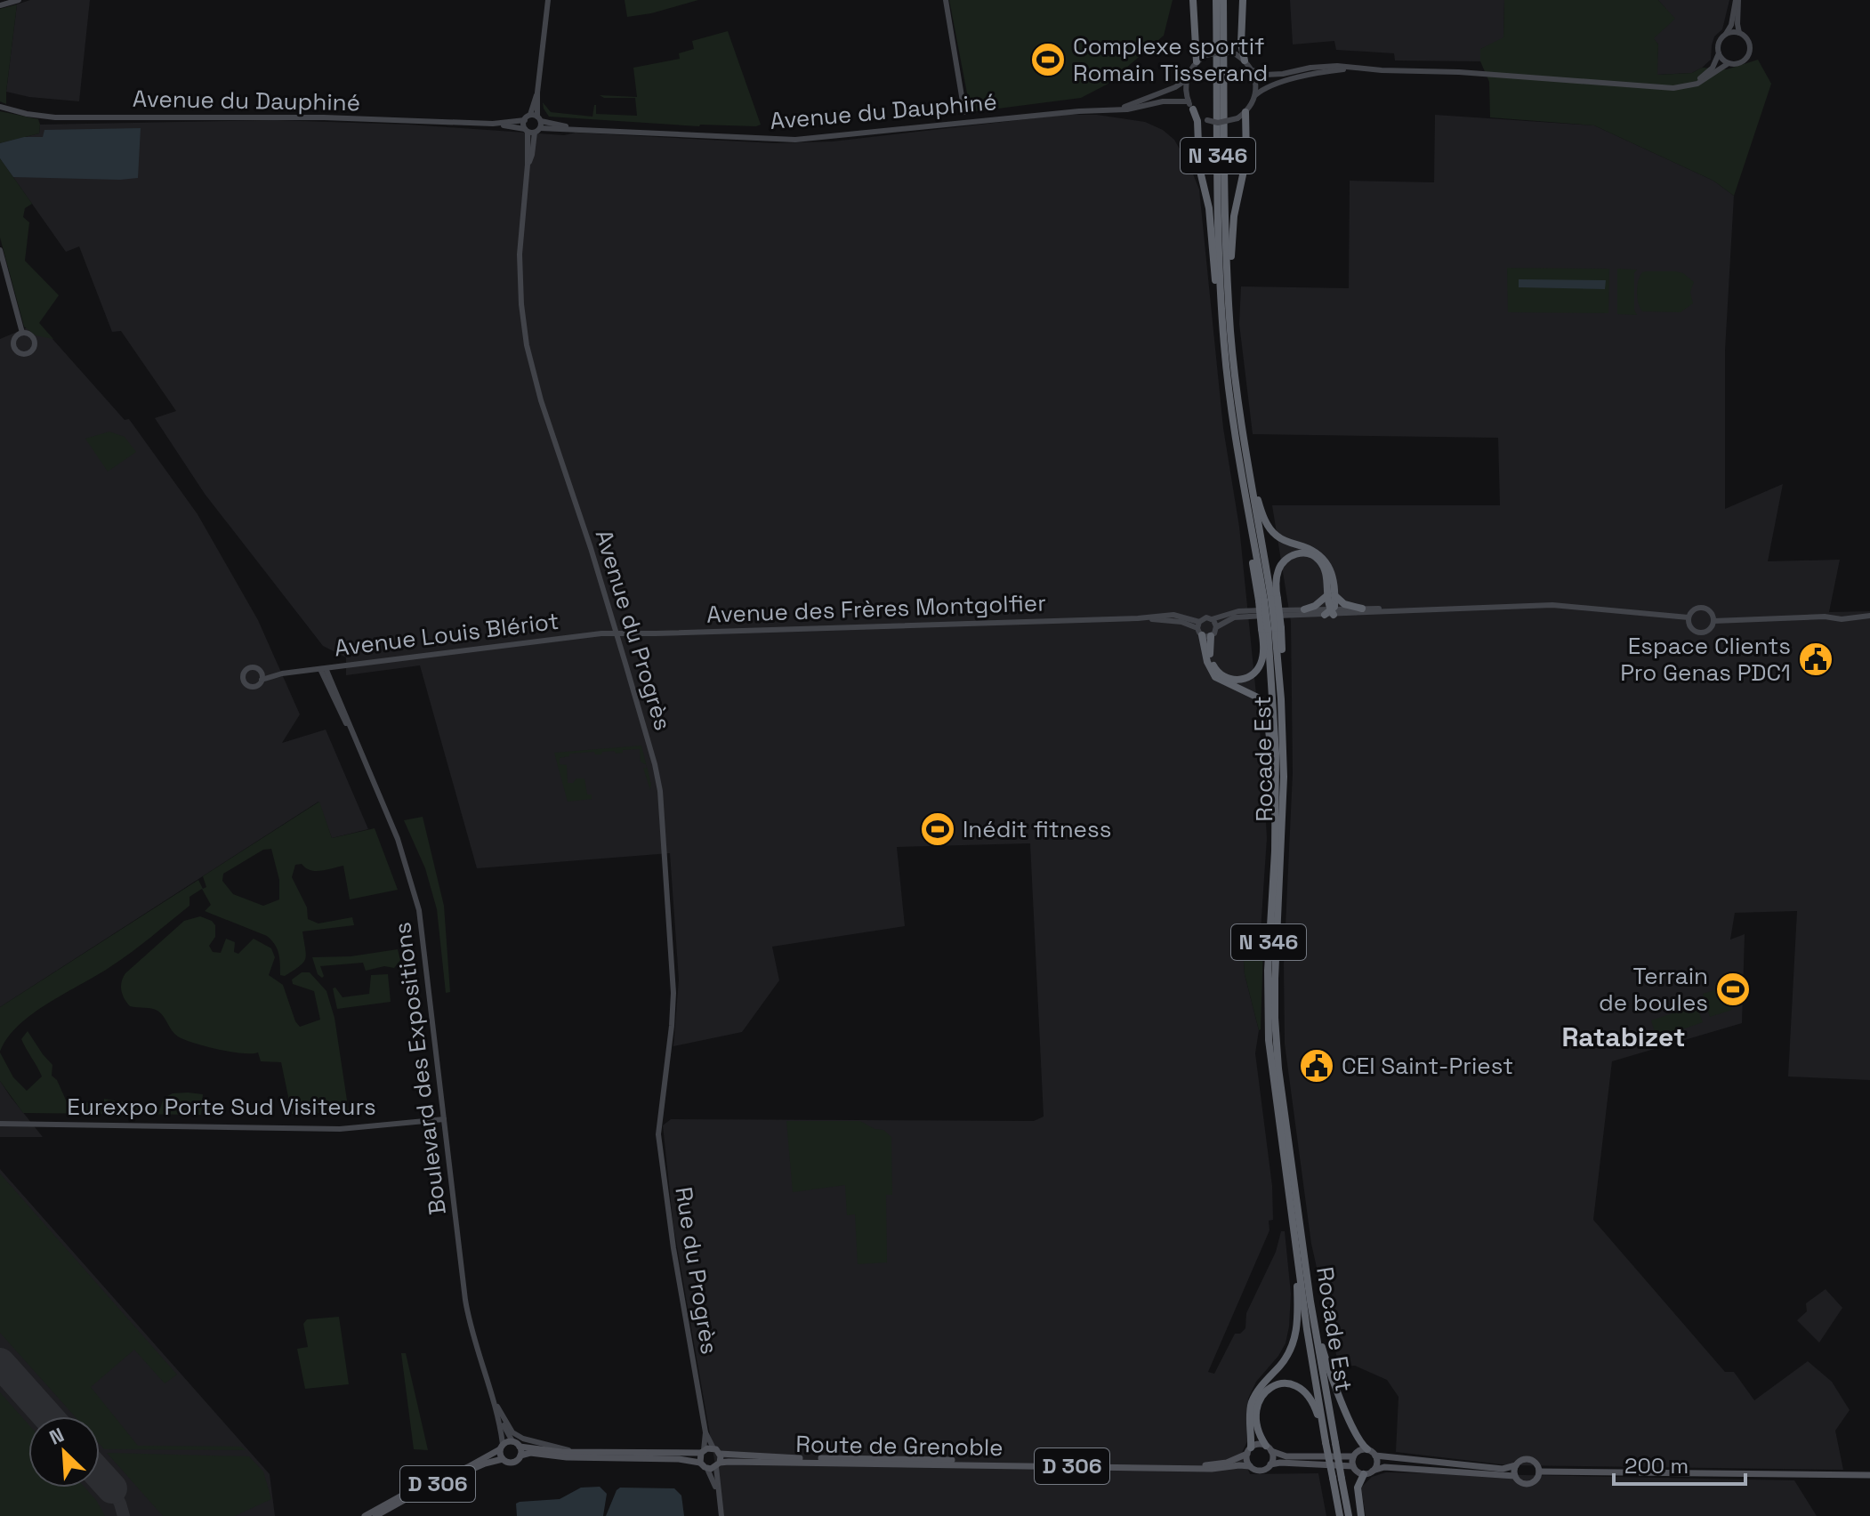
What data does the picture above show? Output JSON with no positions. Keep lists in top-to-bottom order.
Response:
{
  "streets": {
    "highway": ["N 346", "Rocade Est"],
    "main road": ["Route de Grenoble", "D 306"],
    "street": [
      "Avenue du Dauphiné",
      "Avenue des Frères Montgolfier",
      "Avenue du Progrès",
      "Avenue Louis Blériot",
      "Boulevard des Expositions",
      "Eurexpo Porte Sud Visiteurs",
      "Rue du Progrès"
    ]
  },
  "crossings": [
    ["Avenue du Dauphiné", "Avenue du Progrès"],
    ["N 346", "Rocade Est"],
    ["Avenue des Frères Montgolfier", "Avenue du Progrès"],
    ["Avenue des Frères Montgolfier", "Avenue Louis Blériot"],
    ["Avenue du Progrès", "Avenue Louis Blériot"],
    ["Avenue du Progrès", "Rue du Progrès"],
    ["Avenue Louis Blériot", "Boulevard des Expositions"],
    ["Boulevard des Expositions", "Eurexpo Porte Sud Visiteurs"],
    ["Boulevard des Expositions", "D 306"],
    ["Rue du Progrès", "Route de Grenoble"]
  ],
  "districts": ["Ratabizet"],
  "places": {
    "sports": ["Complexe sportif Romain Tisserand", "Inédit fitness", "Terrain de boules"],
    "public building": ["Espace Clients Pro Genas PDC1", "CEI Saint-Priest"]
  },
  "scale_bar": "200 m",
  "north": "top left"
}
